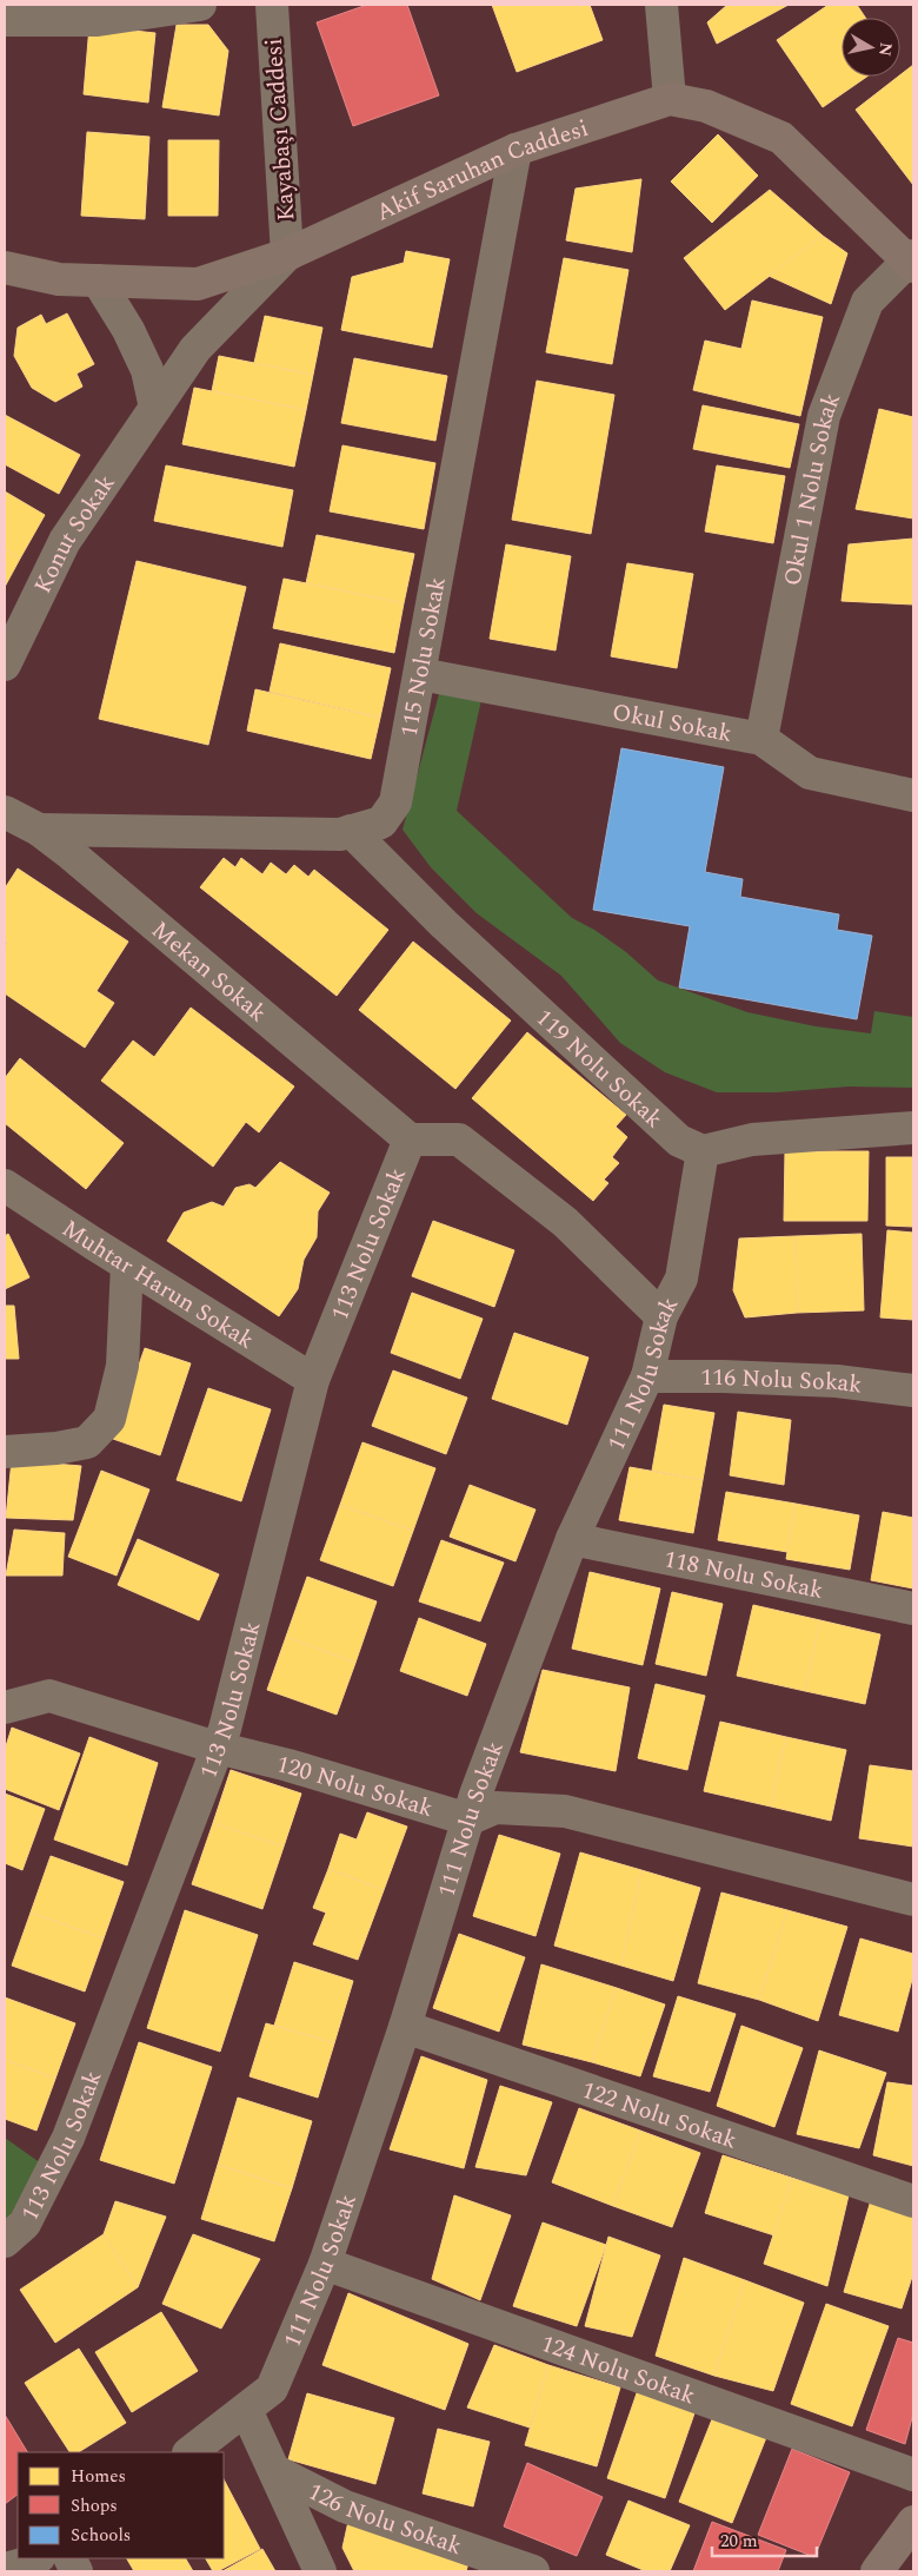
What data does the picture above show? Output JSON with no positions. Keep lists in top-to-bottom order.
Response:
{
  "streets": {
    "street": [
      "Kayabaşı Caddesi",
      "Akif Saruhan Caddesi",
      "Okul 1 Nolu Sokak",
      "Konut Sokak",
      "115 Nolu Sokak",
      "Okul Sokak",
      "Mekan Sokak",
      "119 Nolu Sokak",
      "113 Nolu Sokak",
      "Muhtar Harun Sokak",
      "111 Nolu Sokak",
      "116 Nolu Sokak",
      "118 Nolu Sokak",
      "120 Nolu Sokak",
      "122 Nolu Sokak",
      "124 Nolu Sokak",
      "126 Nolu Sokak"
    ]
  },
  "crossings": [
    ["Kayabaşı Caddesi", "Akif Saruhan Caddesi"],
    ["Kayabaşı Caddesi", "Konut Sokak"],
    ["Akif Saruhan Caddesi", "Okul 1 Nolu Sokak"],
    ["Akif Saruhan Caddesi", "Konut Sokak"],
    ["Akif Saruhan Caddesi", "115 Nolu Sokak"],
    ["Okul 1 Nolu Sokak", "Okul Sokak"],
    ["115 Nolu Sokak", "Okul Sokak"],
    ["115 Nolu Sokak", "Mekan Sokak"],
    ["115 Nolu Sokak", "119 Nolu Sokak"],
    ["Mekan Sokak", "113 Nolu Sokak"],
    ["119 Nolu Sokak", "111 Nolu Sokak"],
    ["113 Nolu Sokak", "Muhtar Harun Sokak"],
    ["113 Nolu Sokak", "120 Nolu Sokak"],
    ["111 Nolu Sokak", "116 Nolu Sokak"],
    ["111 Nolu Sokak", "118 Nolu Sokak"],
    ["111 Nolu Sokak", "120 Nolu Sokak"],
    ["111 Nolu Sokak", "122 Nolu Sokak"],
    ["111 Nolu Sokak", "124 Nolu Sokak"]
  ],
  "legend": ["Homes", "Shops", "Schools"],
  "scale_bar": "20 m",
  "north": "right"
}
